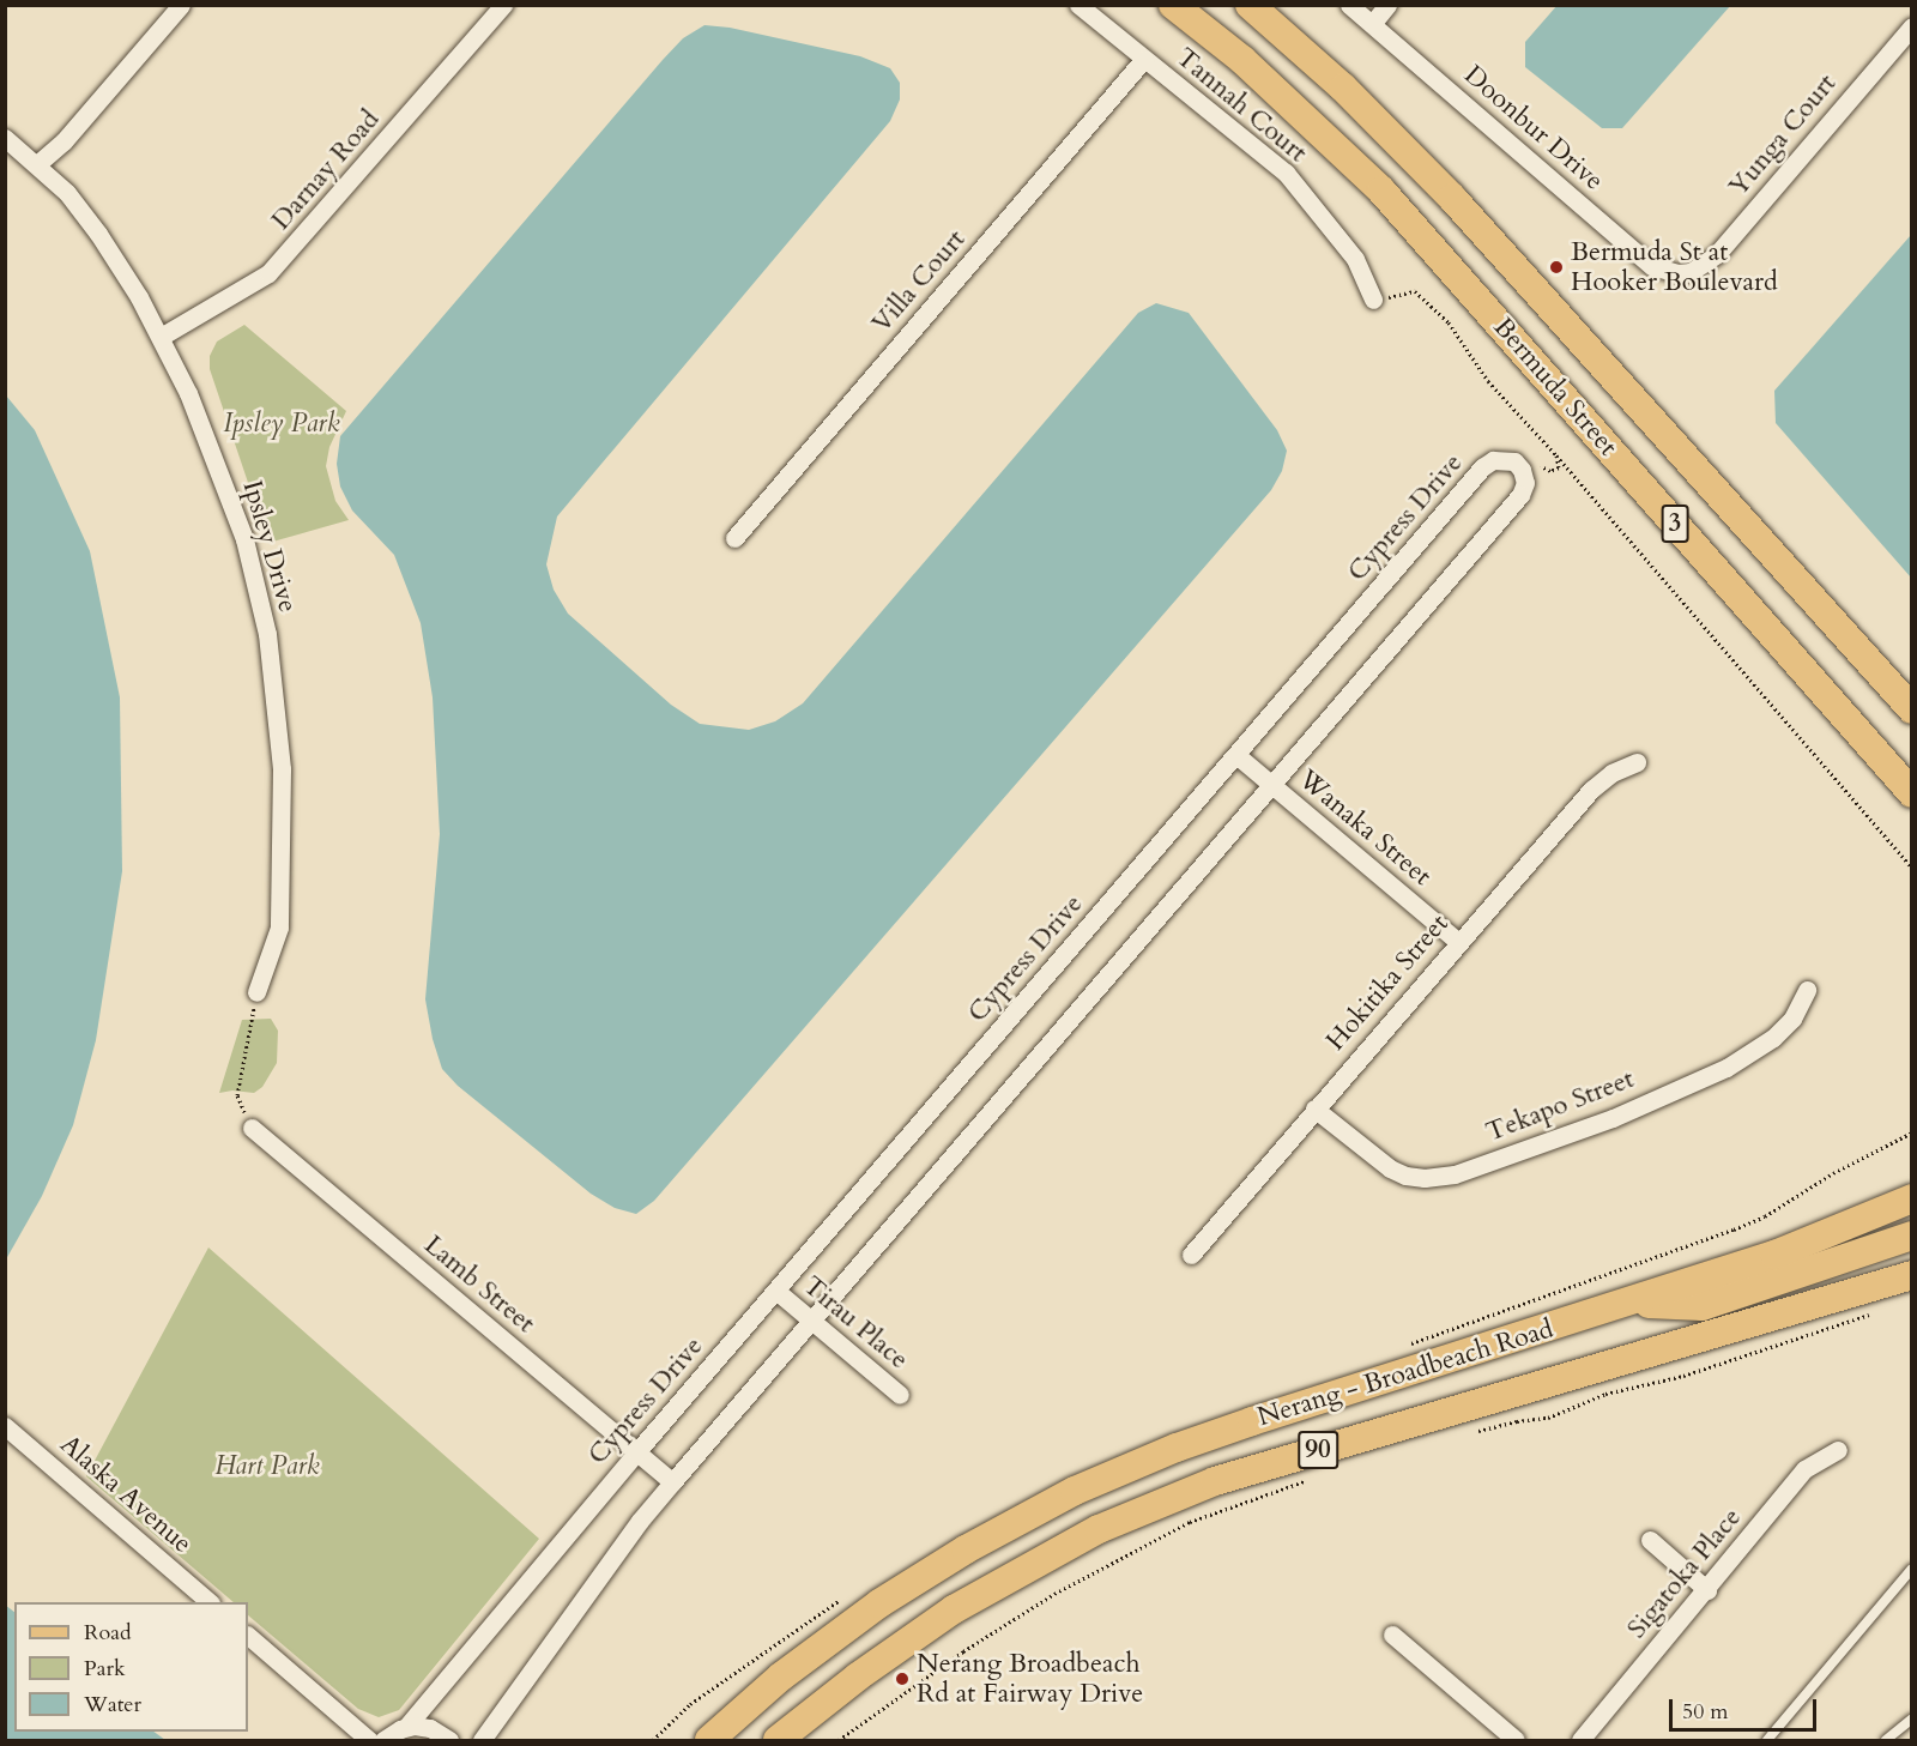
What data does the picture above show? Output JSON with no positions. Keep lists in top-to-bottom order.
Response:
{
  "streets": {
    "main road": [
      "Bermuda Street",
      "3",
      "Nerang - Broadbeach Road",
      "90"
    ],
    "street": [
      "Tannah Court",
      "Doonbur Drive",
      "Yunga Court",
      "Darnay Road",
      "Villa Court",
      "Cypress Drive",
      "Ipsley Drive",
      "Wanaka Street",
      "Hokitika Street",
      "Tekapo Street",
      "Lamb Street",
      "Tirau Place",
      "Alaska Avenue",
      "Sigatoka Place"
    ]
  },
  "crossings": [
    ["Tannah Court", "Villa Court"],
    ["Doonbur Drive", "Yunga Court"],
    ["Darnay Road", "Ipsley Drive"],
    ["Cypress Drive", "Wanaka Street"],
    ["Cypress Drive", "Lamb Street"],
    ["Cypress Drive", "Tirau Place"],
    ["Wanaka Street", "Hokitika Street"],
    ["Hokitika Street", "Tekapo Street"]
  ],
  "parks": ["Ipsley Park", "Hart Park"],
  "places": ["Bermuda St at Hooker Boulevard", "Nerang Broadbeach Rd at Fairway Drive"],
  "legend": ["Road", "Park", "Water"],
  "scale_bar": "50 m"
}
